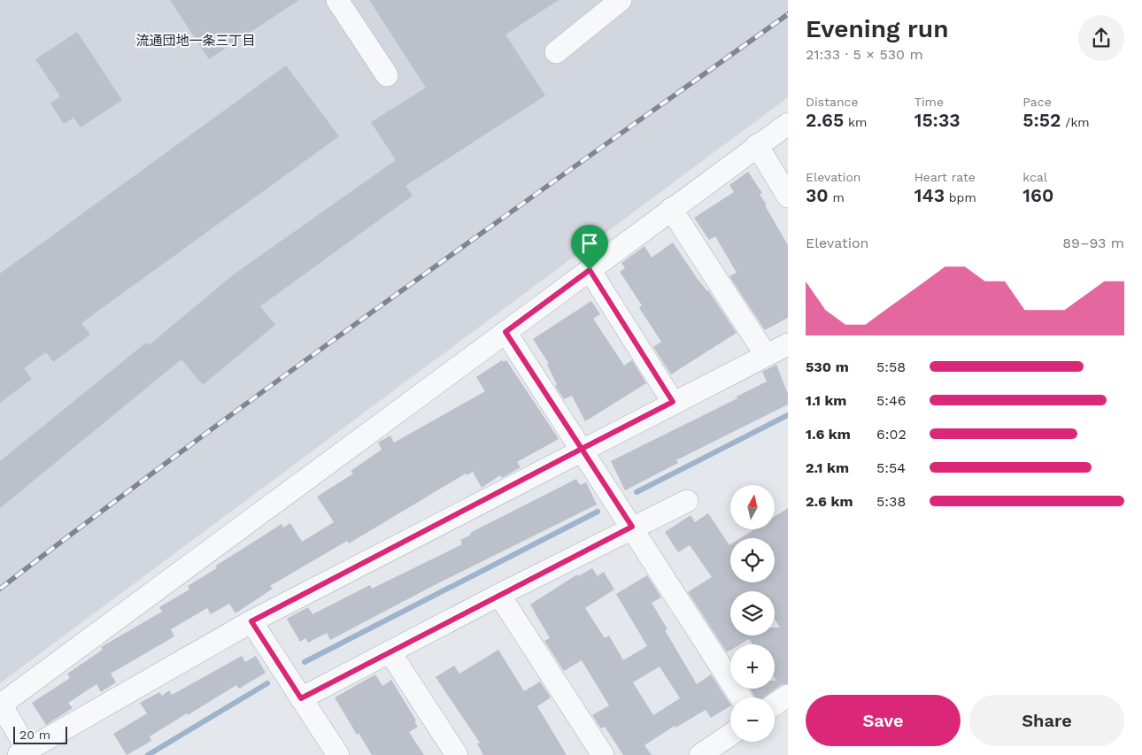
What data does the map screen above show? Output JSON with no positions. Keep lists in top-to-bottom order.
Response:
{
  "districts": ["流通団地一条三丁目"],
  "scale_bar": "20 m",
  "north": "top",
  "page": {
    "heading": ["Evening run", "21:33 · 5 × 530 m"],
    "stats": [
      ["Distance", "2.65 km"],
      ["Time", "15:33"],
      ["Pace", "5:52 /km"],
      ["Elevation", "30 m"],
      ["Heart rate", "143 bpm"],
      ["kcal", "160"]
    ],
    "chart": ["Elevation", "89–93 m"],
    "list": [
      {
        "name": "530 m",
        "note": "5:58"
      },
      {
        "name": "1.1 km",
        "note": "5:46"
      },
      {
        "name": "1.6 km",
        "note": "6:02"
      },
      {
        "name": "2.1 km",
        "note": "5:54"
      },
      {
        "name": "2.6 km",
        "note": "5:38"
      }
    ],
    "map_buttons": ["+", "−"],
    "buttons": ["Save", "Share"],
    "scale": "20 m"
  }
}
